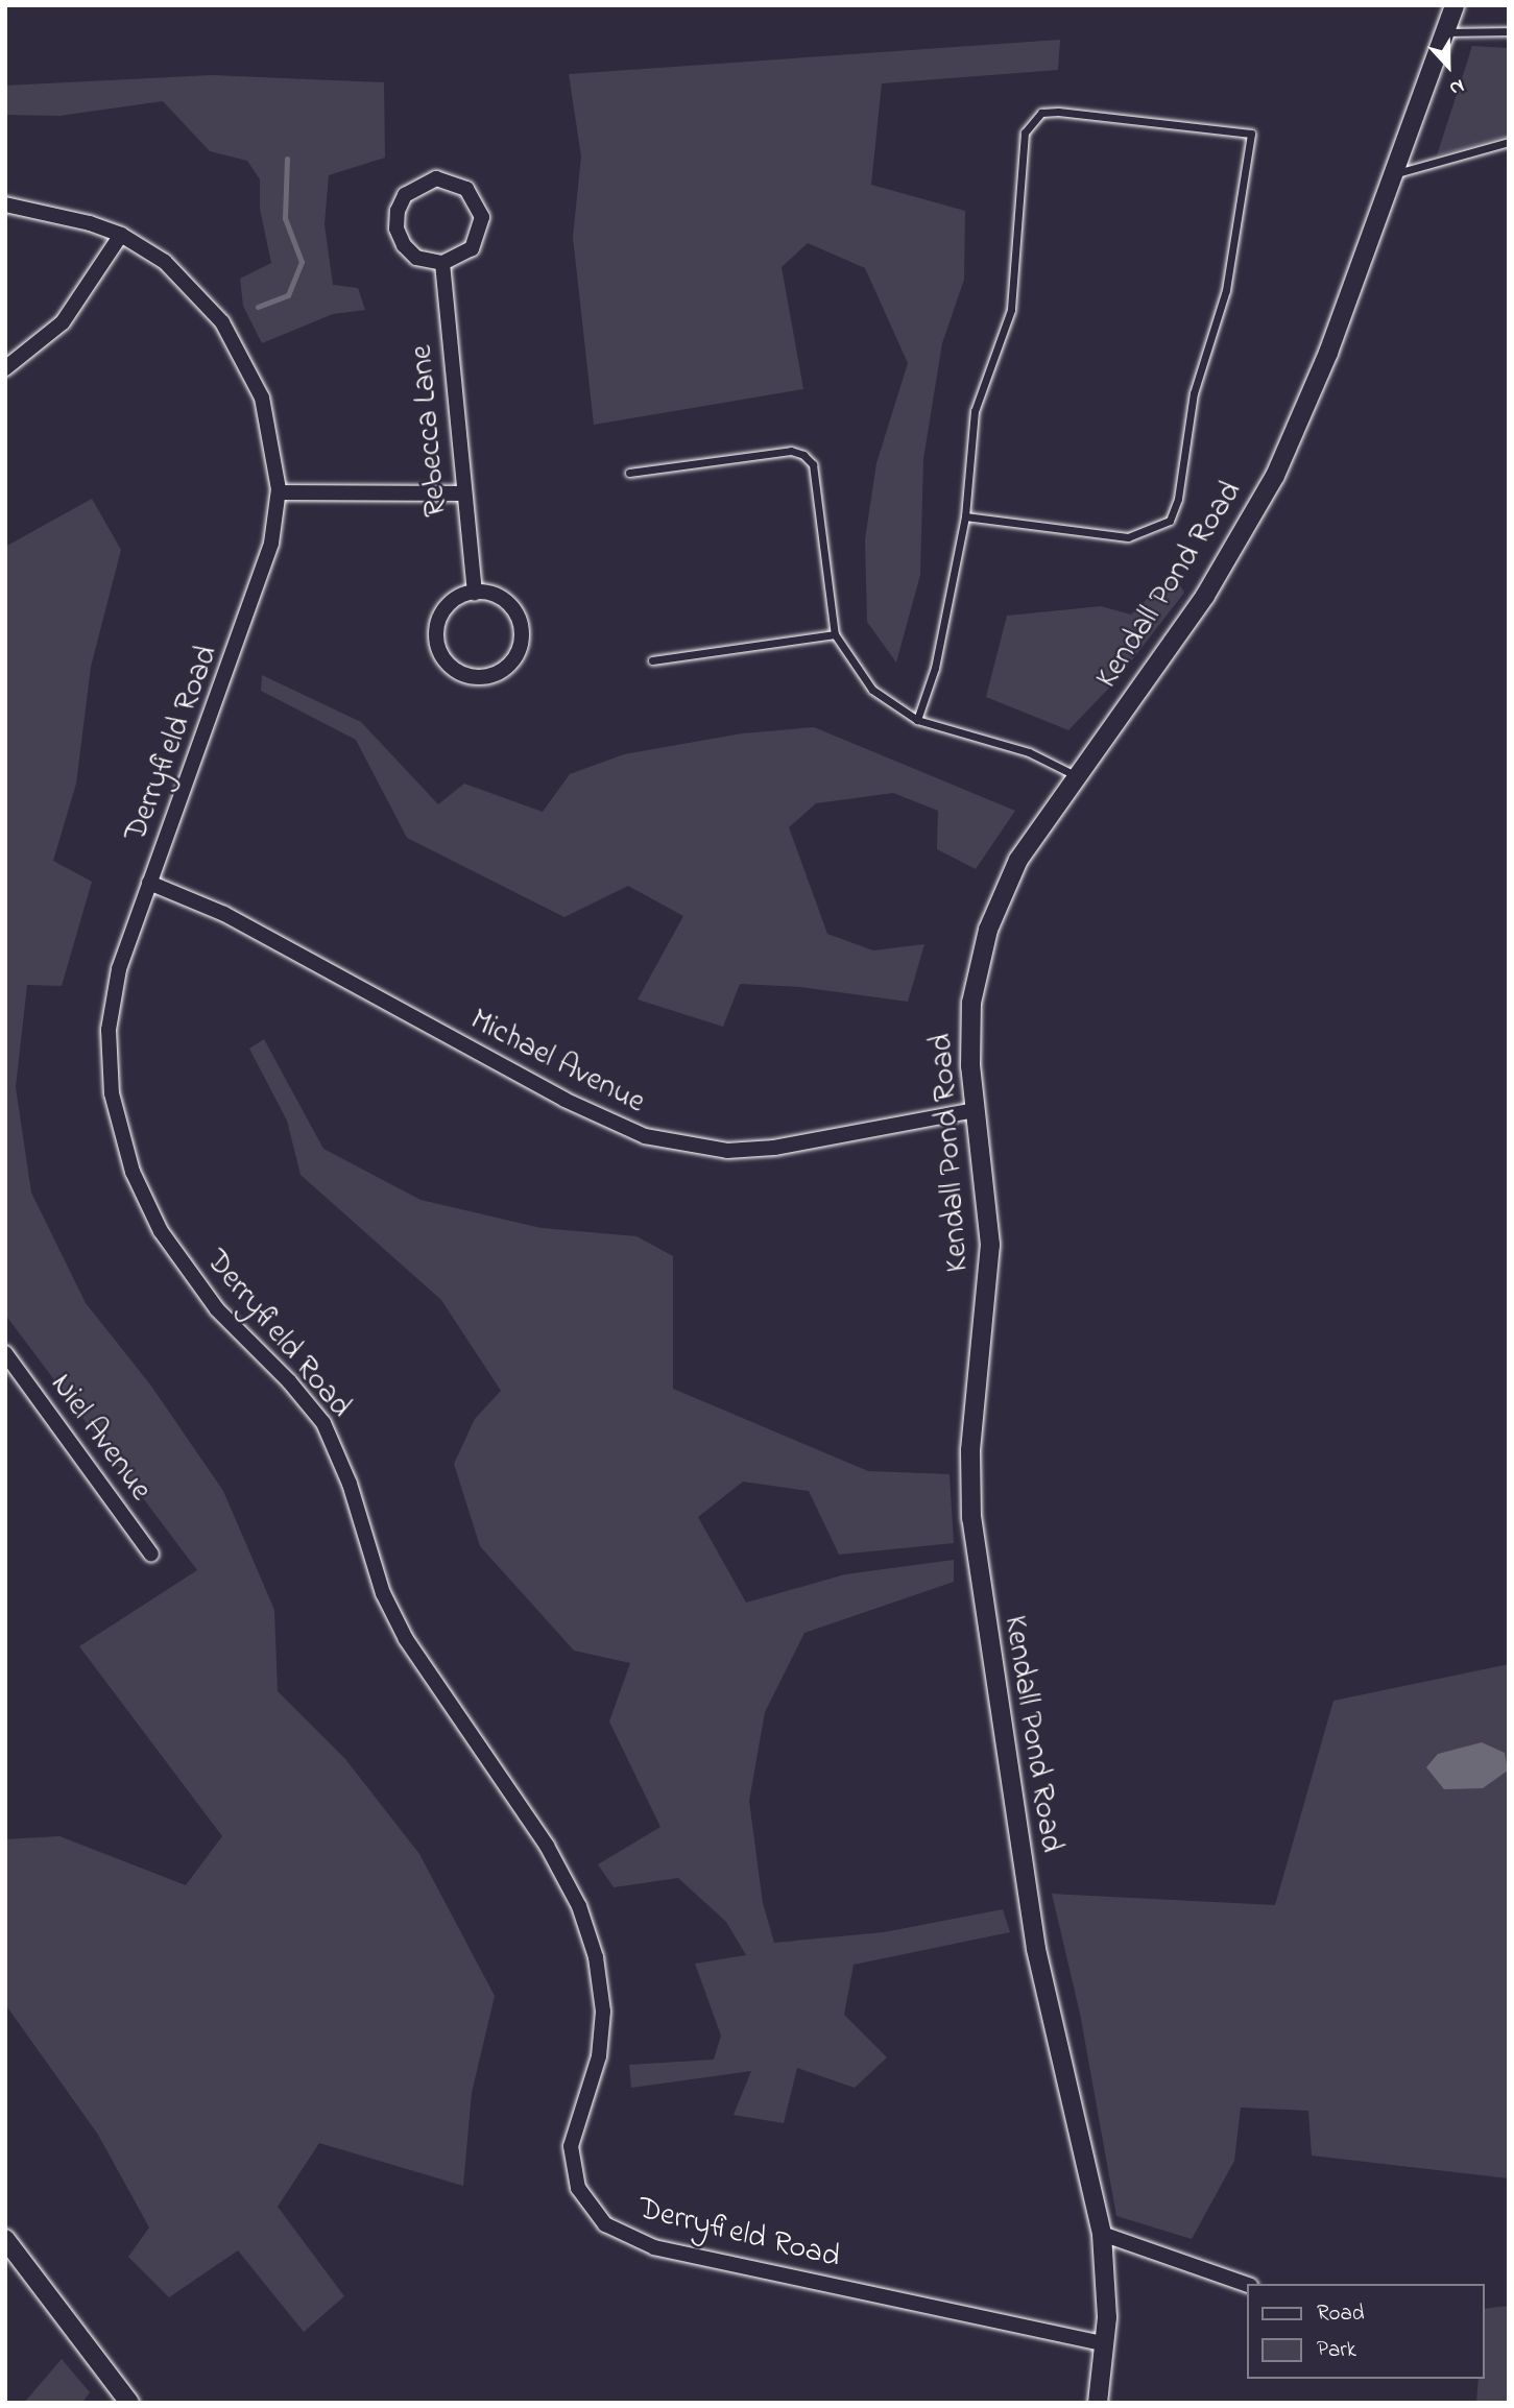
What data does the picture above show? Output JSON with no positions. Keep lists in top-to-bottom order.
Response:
{
  "streets": {
    "street": [
      "Rebecca Lane",
      "Kendall Pond Road",
      "Derryfield Road",
      "Michael Avenue",
      "Niel Avenue"
    ]
  },
  "crossings": [
    ["Kendall Pond Road", "Derryfield Road"],
    ["Kendall Pond Road", "Michael Avenue"],
    ["Derryfield Road", "Michael Avenue"]
  ],
  "legend": ["Road", "Park"],
  "north": "bottom"
}
